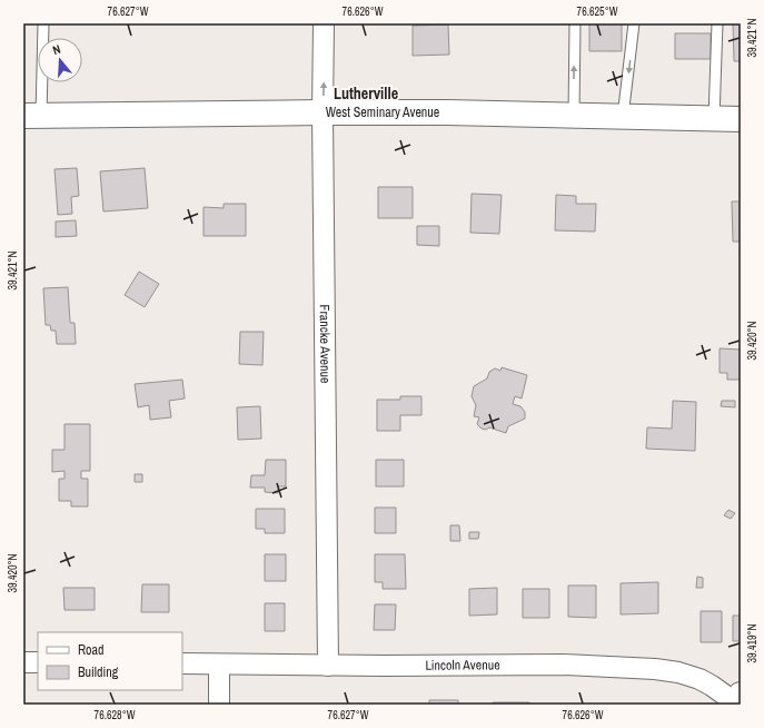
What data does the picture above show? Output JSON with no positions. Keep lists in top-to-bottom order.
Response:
{
  "streets": {
    "main road": ["West Seminary Avenue"],
    "street": ["Francke Avenue", "Lincoln Avenue"]
  },
  "crossings": [
    ["West Seminary Avenue", "Francke Avenue"],
    ["Francke Avenue", "Lincoln Avenue"]
  ],
  "districts": ["Lutherville"],
  "legend": ["Road", "Building"],
  "north": "top",
  "coordinates": [
    "76.627°W",
    "76.626°W",
    "76.625°W",
    "39.421°N",
    "39.420°N",
    "39.419°N",
    "76.628°W"
  ]
}
